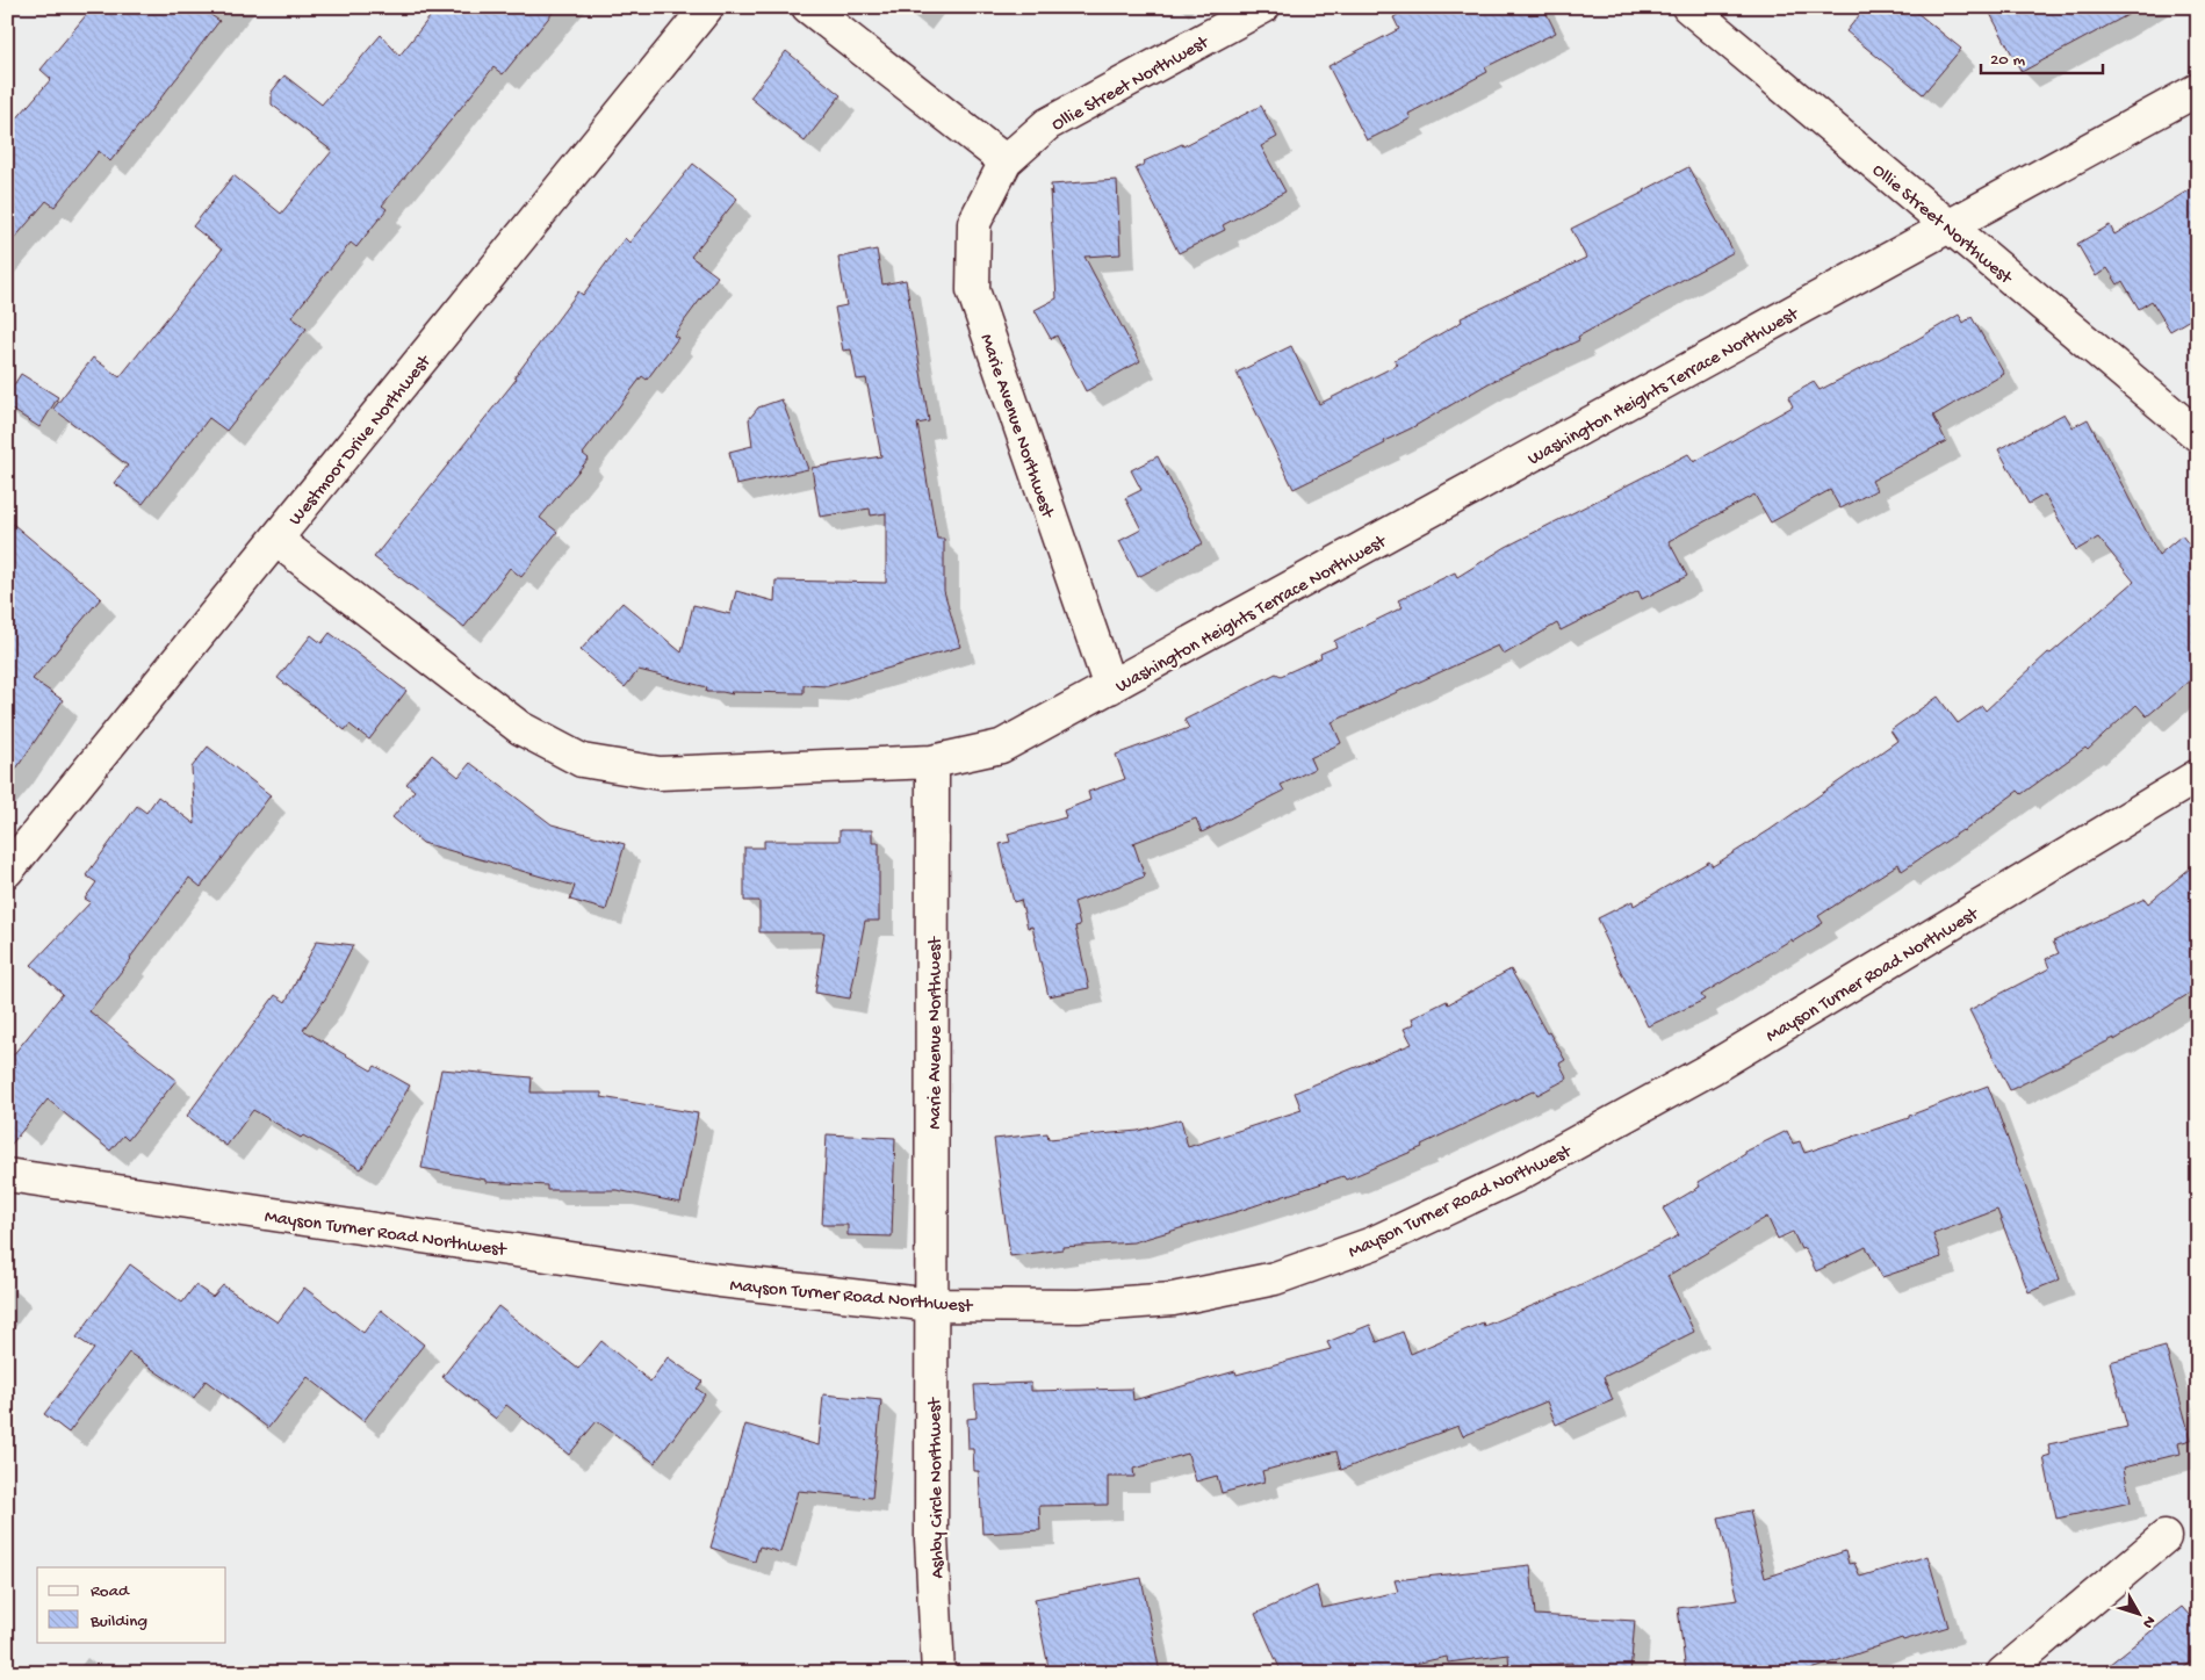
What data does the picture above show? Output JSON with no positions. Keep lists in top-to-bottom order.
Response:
{
  "streets": {
    "street": [
      "Ollie Street Northwest",
      "Washington Heights Terrace Northwest",
      "Marie Avenue Northwest",
      "Westmoor Drive Northwest",
      "Mayson Turner Road Northwest",
      "Ashby Circle Northwest"
    ]
  },
  "crossings": [
    ["Ollie Street Northwest", "Washington Heights Terrace Northwest"],
    ["Ollie Street Northwest", "Marie Avenue Northwest"],
    ["Washington Heights Terrace Northwest", "Marie Avenue Northwest"],
    ["Washington Heights Terrace Northwest", "Westmoor Drive Northwest"],
    ["Marie Avenue Northwest", "Mayson Turner Road Northwest"],
    ["Marie Avenue Northwest", "Ashby Circle Northwest"],
    ["Mayson Turner Road Northwest", "Ashby Circle Northwest"]
  ],
  "legend": ["Road", "Building"],
  "scale_bar": "20 m",
  "north": "bottom right"
}
